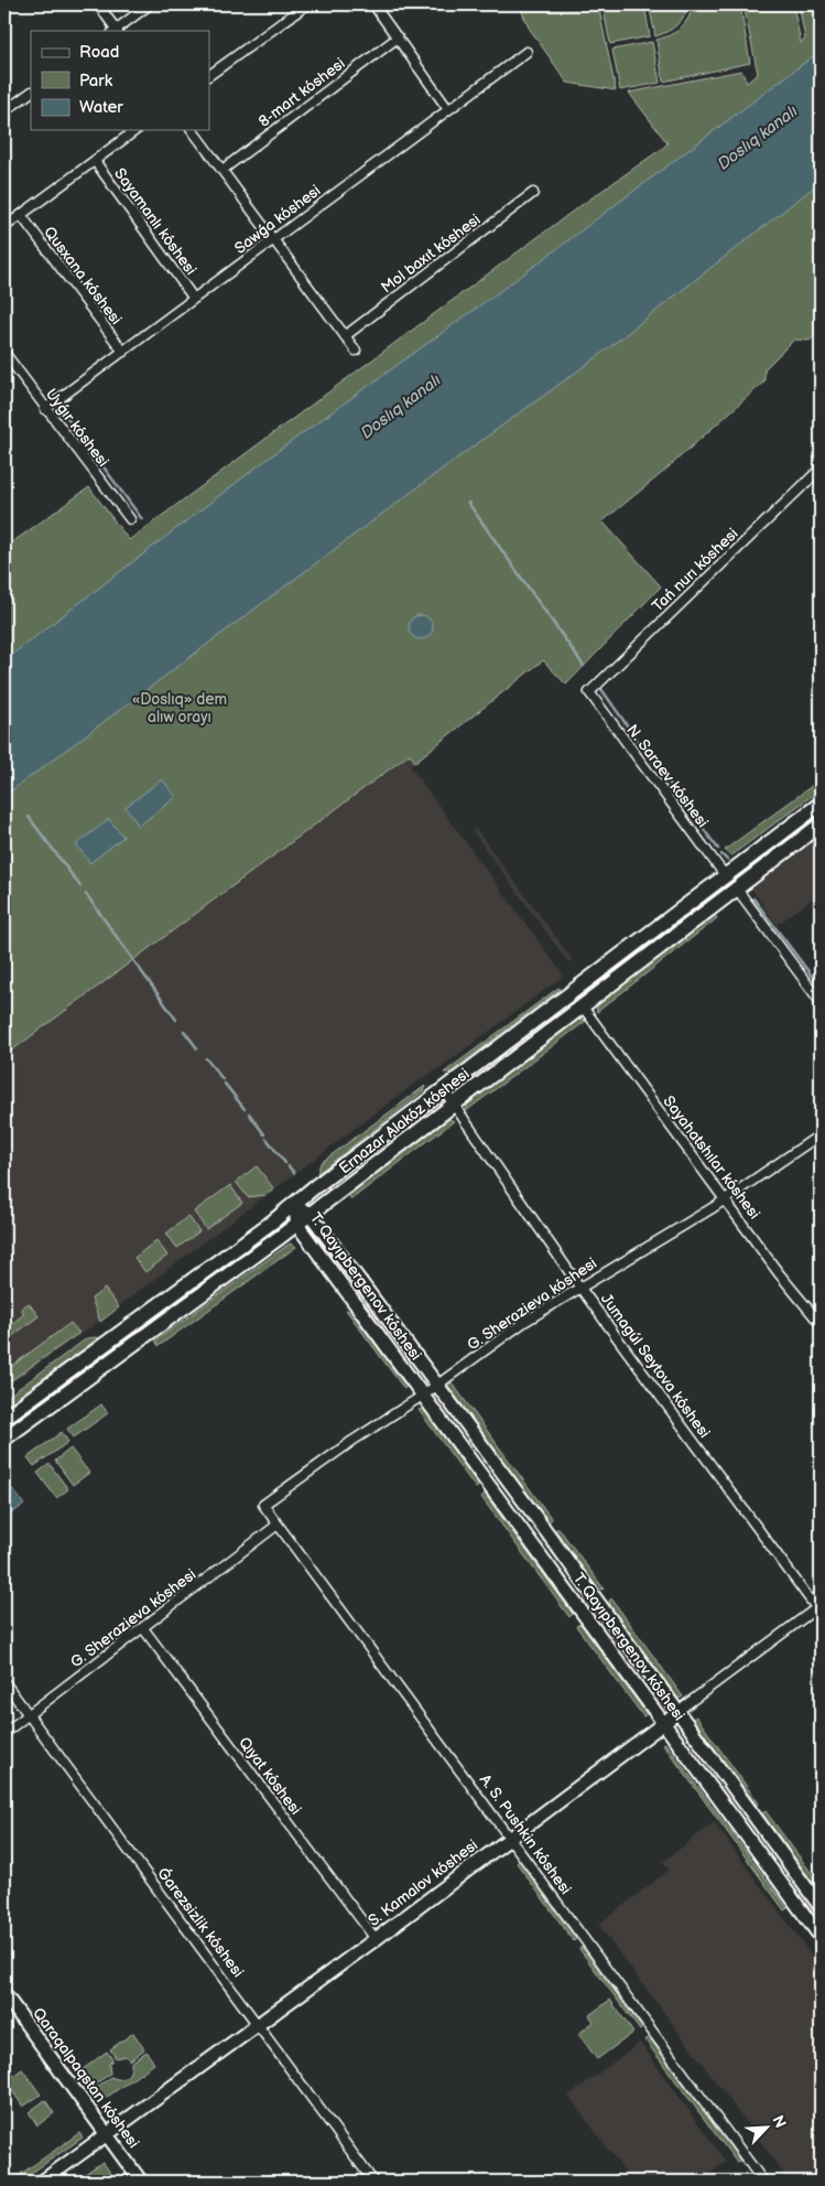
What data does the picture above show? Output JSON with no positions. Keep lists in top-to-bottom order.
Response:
{
  "streets": {
    "main road": [
      "Ernazar Alakóz kóshesi",
      "T. Qayıpbergenov kóshesi",
      "S. Kamalov kóshesi",
      "Qaraqalpaqstan kóshesi"
    ],
    "street": [
      "8-mart kóshesi",
      "Sawǵa kóshesi",
      "Sayamanlı kóshesi",
      "Mol baxıt kóshesi",
      "Qusxana kóshesi",
      "Uyǵır kóshesi",
      "Tań nurı kóshesi",
      "N. Saraev kóshesi",
      "Sayahatshılar kóshesi",
      "G. Sherazieva kóshesi",
      "Jumagúl Seytova kóshesi",
      "Qıyat kóshesi",
      "A. S. Pushkin kóshesi",
      "Ǵarezsizlik kóshesi"
    ]
  },
  "crossings": [
    ["Sawǵa kóshesi", "Sayamanlı kóshesi"],
    ["Sawǵa kóshesi", "Qusxana kóshesi"],
    ["Sawǵa kóshesi", "Uyǵır kóshesi"],
    ["Tań nurı kóshesi", "N. Saraev kóshesi"],
    ["N. Saraev kóshesi", "Ernazar Alakóz kóshesi"],
    ["Ernazar Alakóz kóshesi", "Sayahatshılar kóshesi"],
    ["Ernazar Alakóz kóshesi", "T. Qayıpbergenov kóshesi"],
    ["Ernazar Alakóz kóshesi", "Jumagúl Seytova kóshesi"],
    ["Sayahatshılar kóshesi", "G. Sherazieva kóshesi"],
    ["T. Qayıpbergenov kóshesi", "G. Sherazieva kóshesi"],
    ["T. Qayıpbergenov kóshesi", "S. Kamalov kóshesi"],
    ["G. Sherazieva kóshesi", "Jumagúl Seytova kóshesi"],
    ["G. Sherazieva kóshesi", "Qıyat kóshesi"],
    ["G. Sherazieva kóshesi", "A. S. Pushkin kóshesi"],
    ["G. Sherazieva kóshesi", "Ǵarezsizlik kóshesi"],
    ["Jumagúl Seytova kóshesi", "S. Kamalov kóshesi"],
    ["Qıyat kóshesi", "S. Kamalov kóshesi"],
    ["A. S. Pushkin kóshesi", "S. Kamalov kóshesi"],
    ["S. Kamalov kóshesi", "Ǵarezsizlik kóshesi"],
    ["S. Kamalov kóshesi", "Qaraqalpaqstan kóshesi"]
  ],
  "water": ["Doslıq kanalı"],
  "parks": ["«Doslıq» dem alıw orayı"],
  "legend": ["Road", "Park", "Water"],
  "north": "top right"
}
